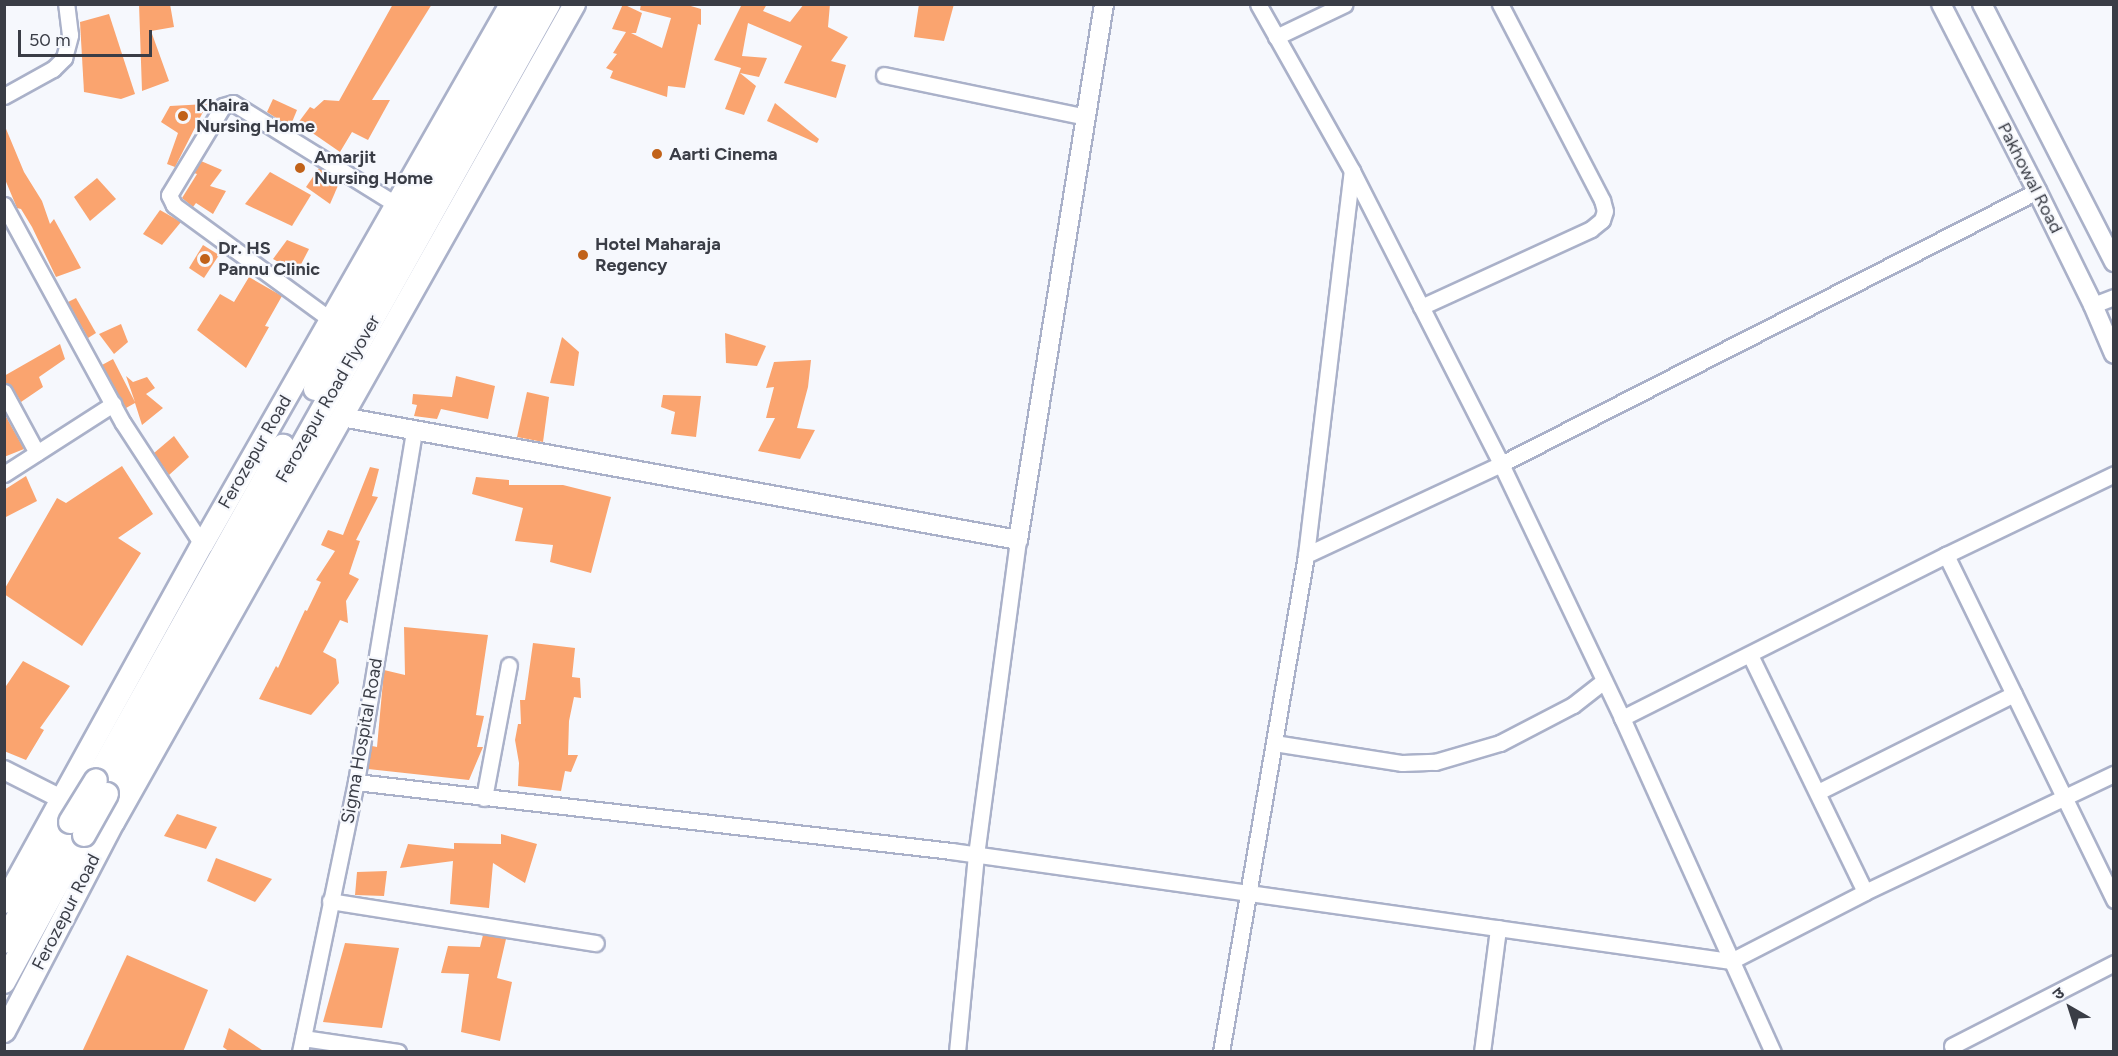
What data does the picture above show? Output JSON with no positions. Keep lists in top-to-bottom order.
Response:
{
  "streets": {
    "main road": ["Ferozepur Road Flyover", "Ferozepur Road"],
    "street": ["Pakhowal Road", "Sigma Hospital Road"]
  },
  "places": [
    "Khaira Nursing Home",
    "Aarti Cinema",
    "Amarjit Nursing Home",
    "Hotel Maharaja Regency",
    "Dr. HS Pannu Clinic"
  ],
  "scale_bar": "50 m",
  "north": "top left"
}
